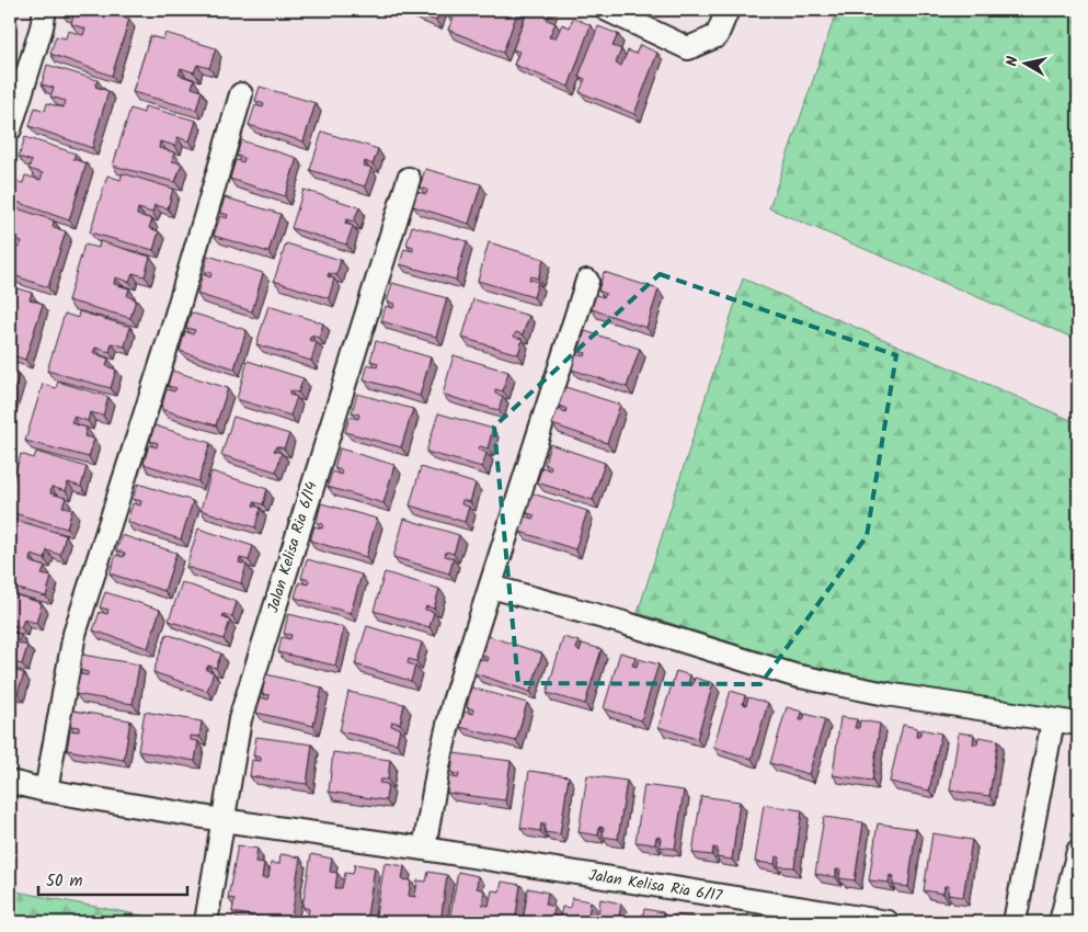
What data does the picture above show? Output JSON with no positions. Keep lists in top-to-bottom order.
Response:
{
  "streets": {
    "street": ["Jalan Kelisa Ria 6/14", "Jalan Kelisa Ria 6/17"]
  },
  "crossings": [
    ["Jalan Kelisa Ria 6/14", "Jalan Kelisa Ria 6/17"]
  ],
  "scale_bar": "50 m",
  "north": "left"
}
